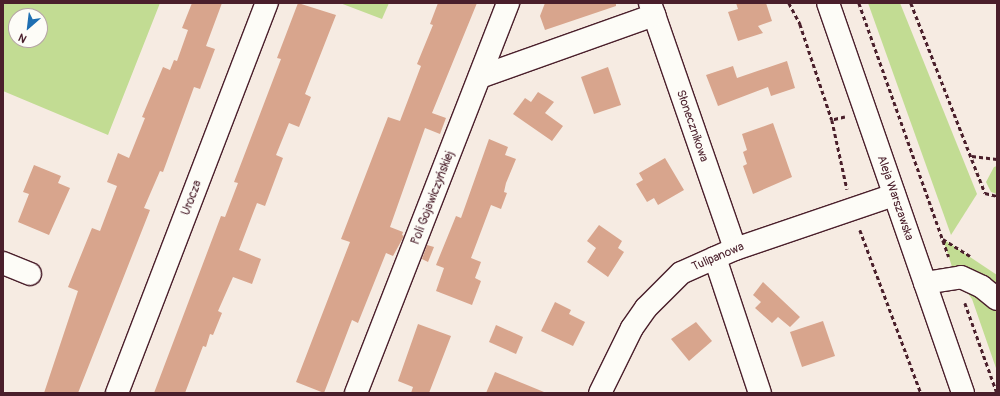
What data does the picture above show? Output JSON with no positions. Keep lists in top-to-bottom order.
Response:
{
  "streets": {
    "street": [
      "Słonecznikowa",
      "Urocza",
      "Poli Gojawiczyńskiej",
      "Aleja Warszawska",
      "Tulipanowa"
    ]
  },
  "crossings": [
    ["Słonecznikowa", "Tulipanowa"],
    ["Aleja Warszawska", "Tulipanowa"]
  ],
  "north": "bottom left"
}
